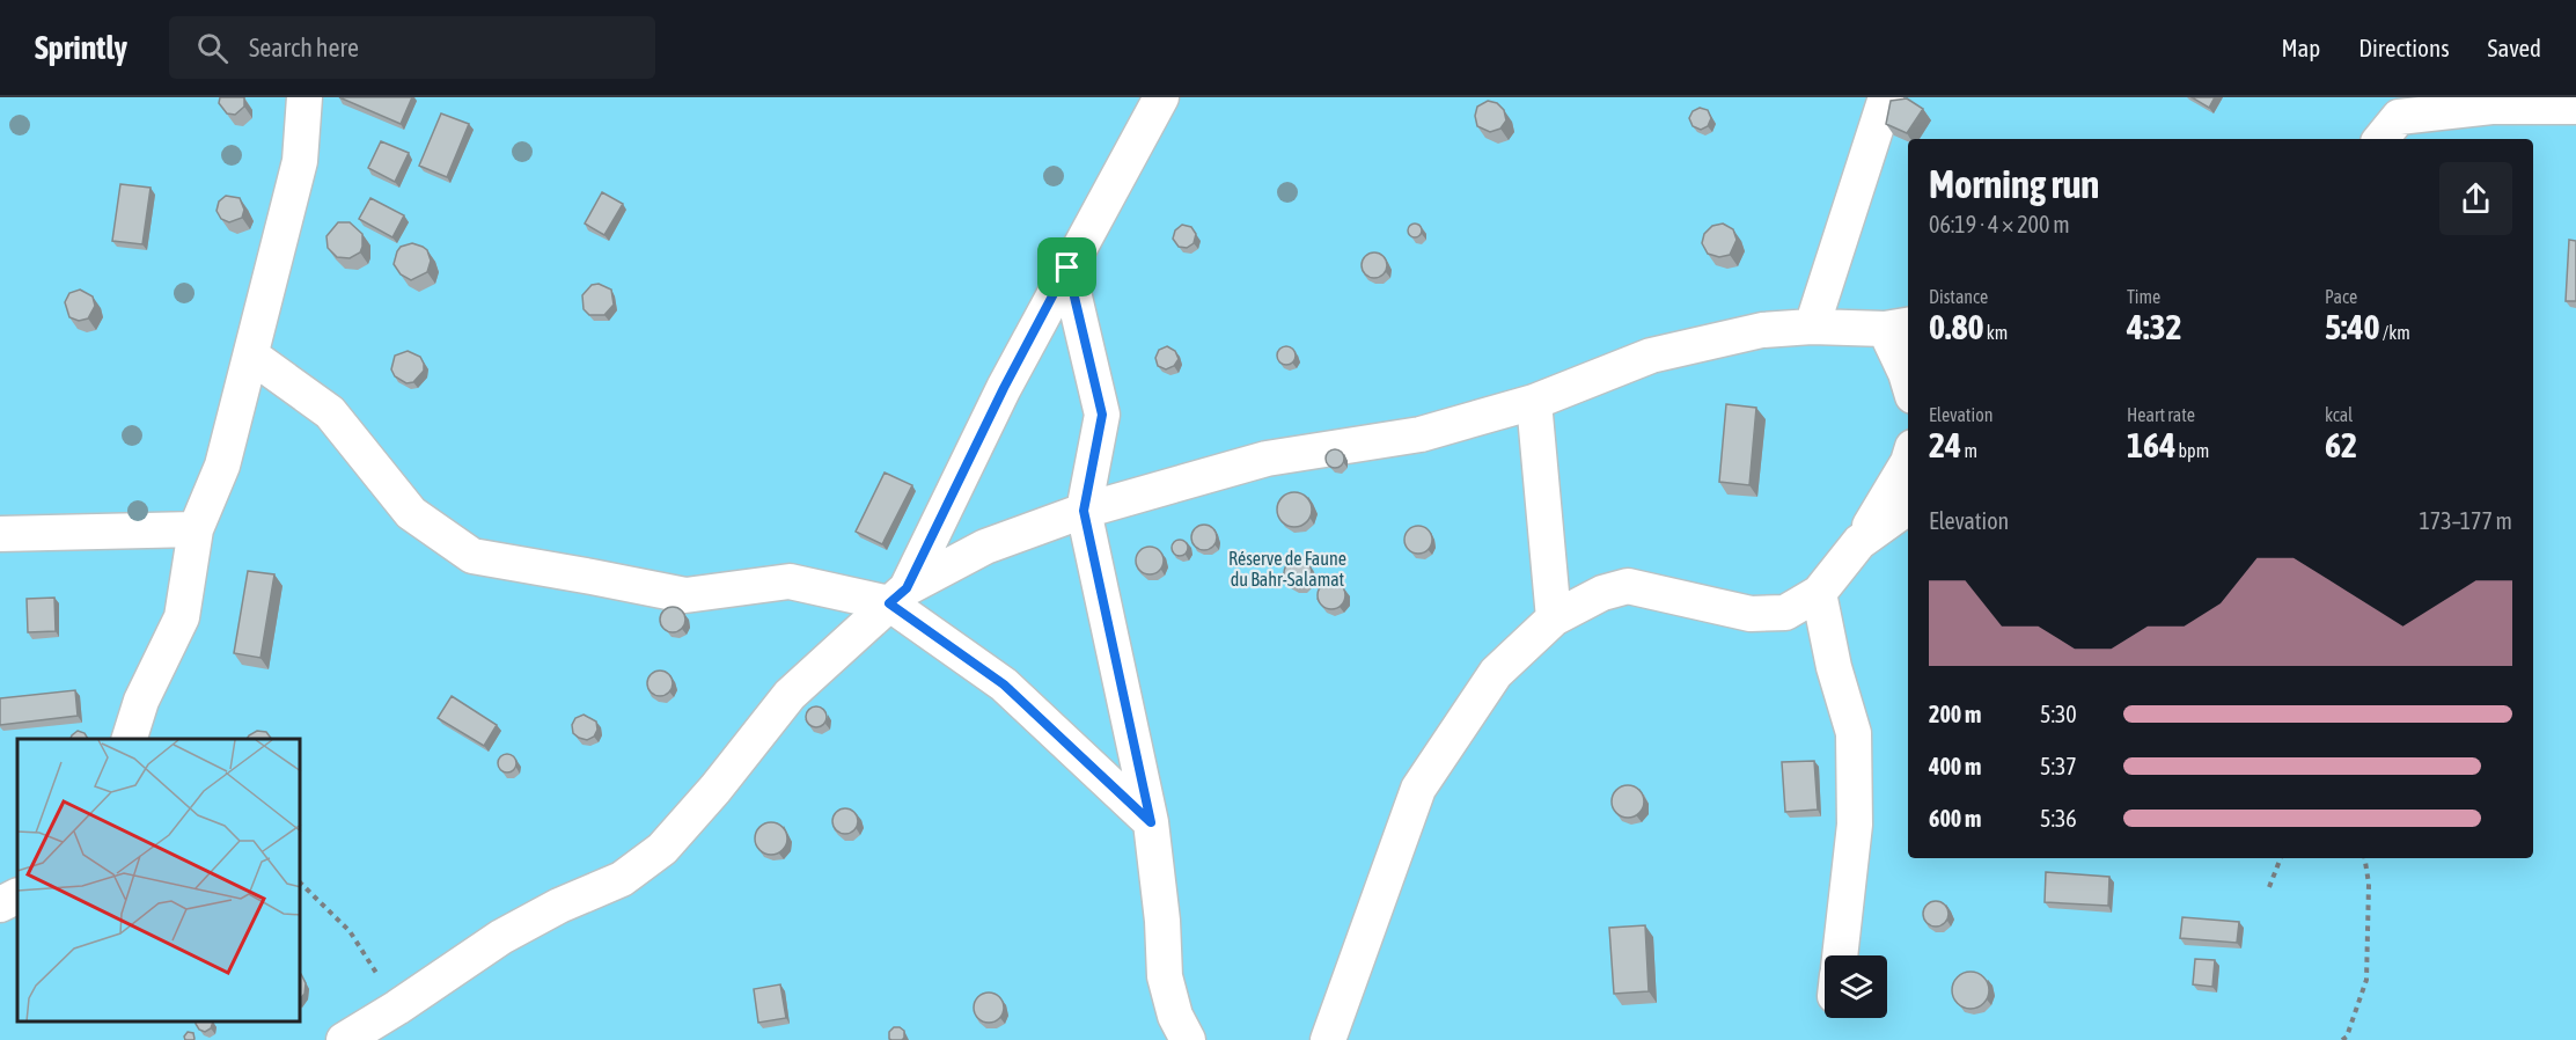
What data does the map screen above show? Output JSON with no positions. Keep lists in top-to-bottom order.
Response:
{
  "parks": ["Réserve de Faune du Bahr-Salamat"],
  "page": {
    "header": "Sprintly",
    "search": "Search here",
    "nav": ["Map", "Directions", "Saved"],
    "heading": ["Morning run", "06:19 · 4 × 200 m"],
    "stats": [
      ["Distance", "0.80 km"],
      ["Time", "4:32"],
      ["Pace", "5:40 /km"],
      ["Elevation", "24 m"],
      ["Heart rate", "164 bpm"],
      ["kcal", "62"]
    ],
    "chart": ["Elevation", "173–177 m"],
    "list": [
      {
        "name": "200 m",
        "note": "5:30"
      },
      {
        "name": "400 m",
        "note": "5:37"
      },
      {
        "name": "600 m",
        "note": "5:36"
      }
    ]
  }
}
